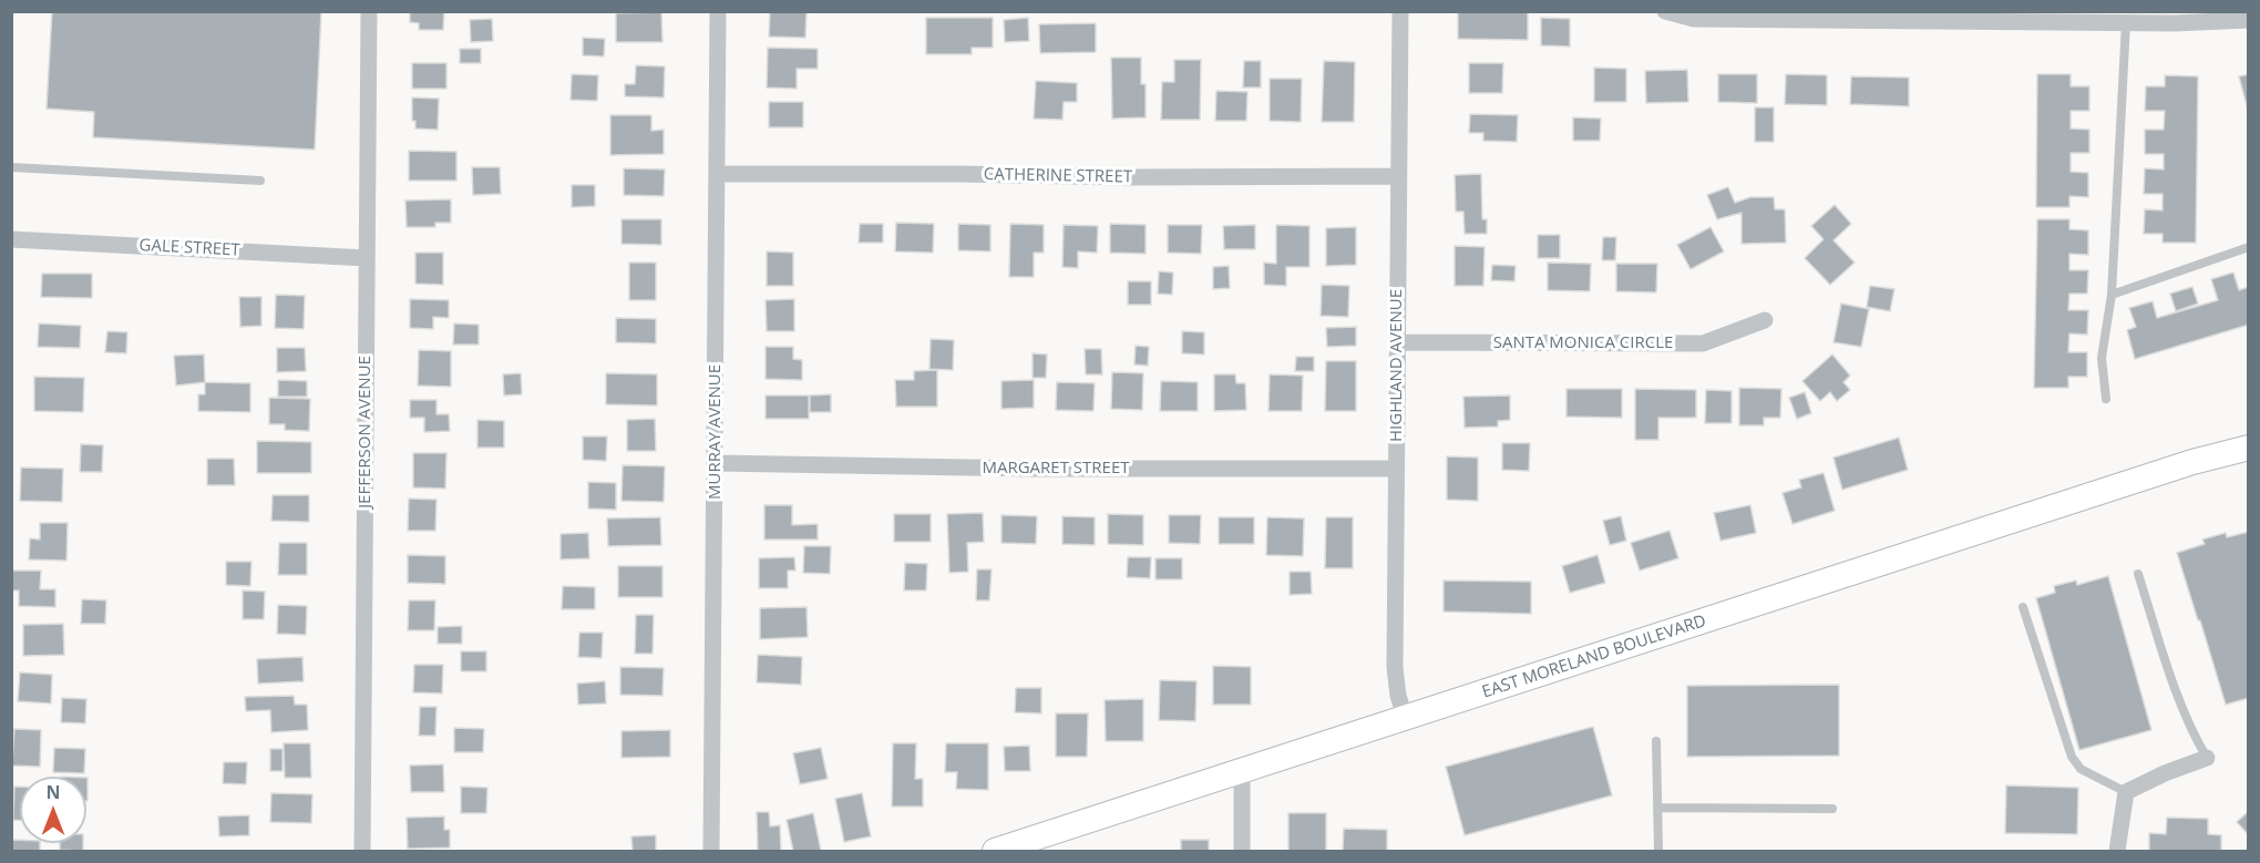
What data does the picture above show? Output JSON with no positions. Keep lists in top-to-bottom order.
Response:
{
  "streets": {
    "main road": ["EAST MORELAND BOULEVARD"],
    "street": [
      "CATHERINE STREET",
      "GALE STREET",
      "SANTA MONICA CIRCLE",
      "HIGHLAND AVENUE",
      "JEFFERSON AVENUE",
      "MURRAY AVENUE",
      "MARGARET STREET"
    ]
  },
  "crossings": [
    ["CATHERINE STREET", "HIGHLAND AVENUE"],
    ["CATHERINE STREET", "MURRAY AVENUE"],
    ["GALE STREET", "JEFFERSON AVENUE"],
    ["SANTA MONICA CIRCLE", "HIGHLAND AVENUE"],
    ["HIGHLAND AVENUE", "MARGARET STREET"],
    ["HIGHLAND AVENUE", "EAST MORELAND BOULEVARD"],
    ["MURRAY AVENUE", "MARGARET STREET"]
  ],
  "north": "top"
}
